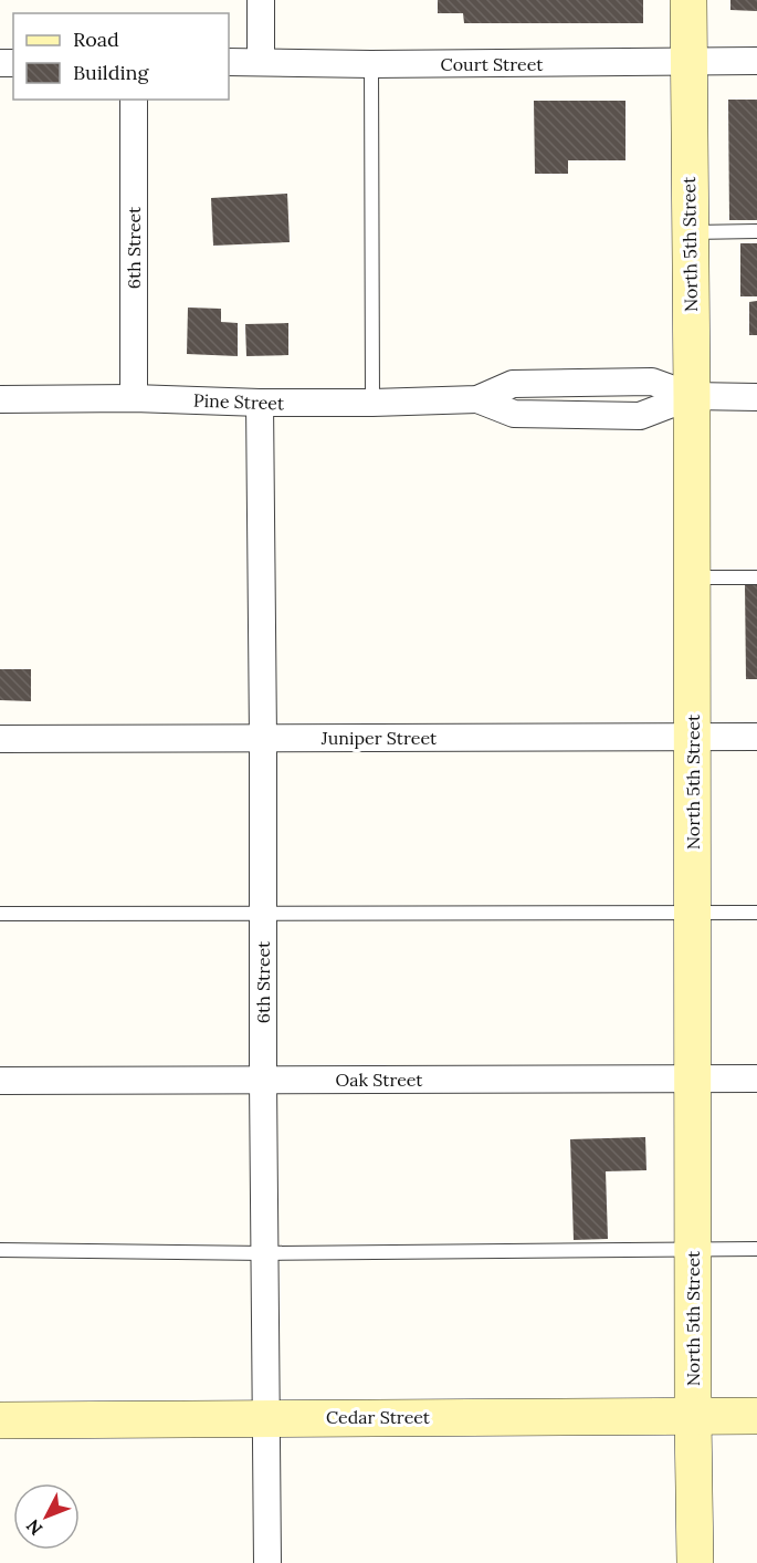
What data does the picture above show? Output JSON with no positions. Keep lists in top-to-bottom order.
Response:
{
  "streets": {
    "main road": ["North 5th Street", "Cedar Street"],
    "street": [
      "Court Street",
      "6th Street",
      "Pine Street",
      "Juniper Street",
      "Oak Street"
    ]
  },
  "crossings": [
    ["Court Street", "North 5th Street"],
    ["North 5th Street", "Pine Street"],
    ["North 5th Street", "Juniper Street"],
    ["North 5th Street", "Oak Street"],
    ["North 5th Street", "Cedar Street"],
    ["6th Street", "Pine Street"],
    ["6th Street", "Juniper Street"],
    ["6th Street", "Oak Street"],
    ["6th Street", "Cedar Street"]
  ],
  "legend": ["Road", "Building"],
  "north": "bottom left"
}
